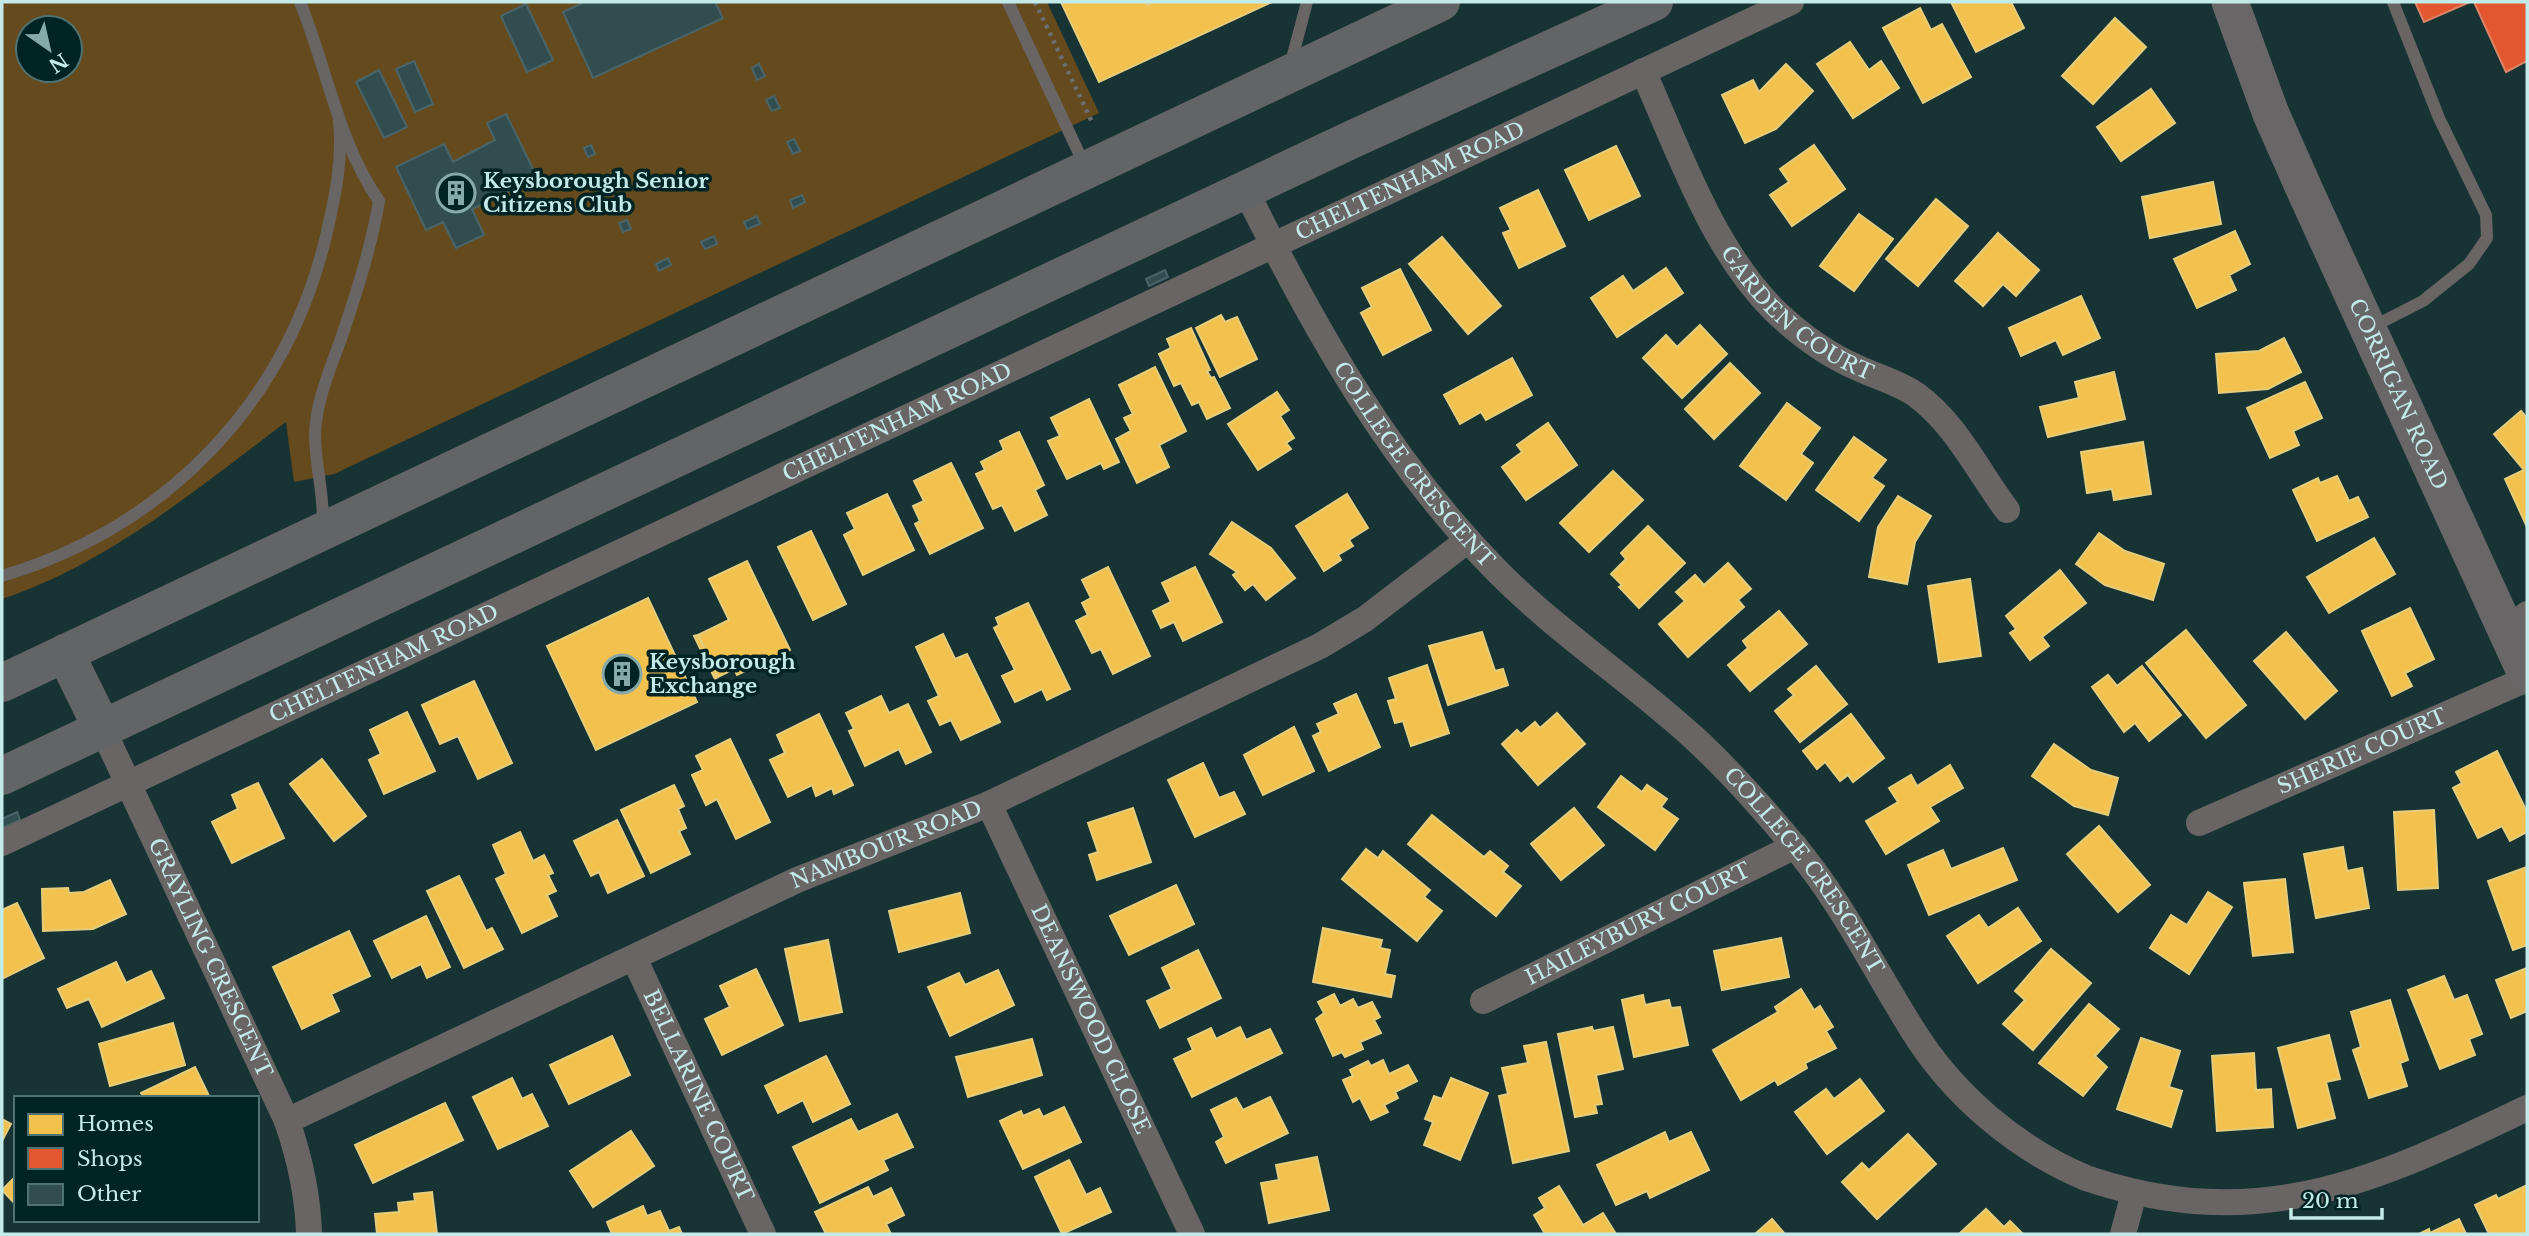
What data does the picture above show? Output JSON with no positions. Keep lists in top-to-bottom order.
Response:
{
  "streets": {
    "main road": ["CORRIGAN ROAD"],
    "street": [
      "CHELTENHAM ROAD",
      "GARDEN COURT",
      "COLLEGE CRESCENT",
      "SHERIE COURT",
      "NAMBOUR ROAD",
      "HAILEYBURY COURT",
      "GRAYLING CRESCENT",
      "DEANSWOOD CLOSE",
      "BELLARINE COURT"
    ]
  },
  "crossings": [
    ["CHELTENHAM ROAD", "GARDEN COURT"],
    ["CHELTENHAM ROAD", "COLLEGE CRESCENT"],
    ["CHELTENHAM ROAD", "GRAYLING CRESCENT"],
    ["CORRIGAN ROAD", "SHERIE COURT"],
    ["COLLEGE CRESCENT", "NAMBOUR ROAD"],
    ["COLLEGE CRESCENT", "HAILEYBURY COURT"],
    ["NAMBOUR ROAD", "GRAYLING CRESCENT"],
    ["NAMBOUR ROAD", "DEANSWOOD CLOSE"],
    ["NAMBOUR ROAD", "BELLARINE COURT"]
  ],
  "places": {
    "building": ["Keysborough Senior Citizens Club", "Keysborough Exchange"]
  },
  "legend": ["Homes", "Shops", "Other"],
  "scale_bar": "20 m",
  "north": "bottom right"
}
